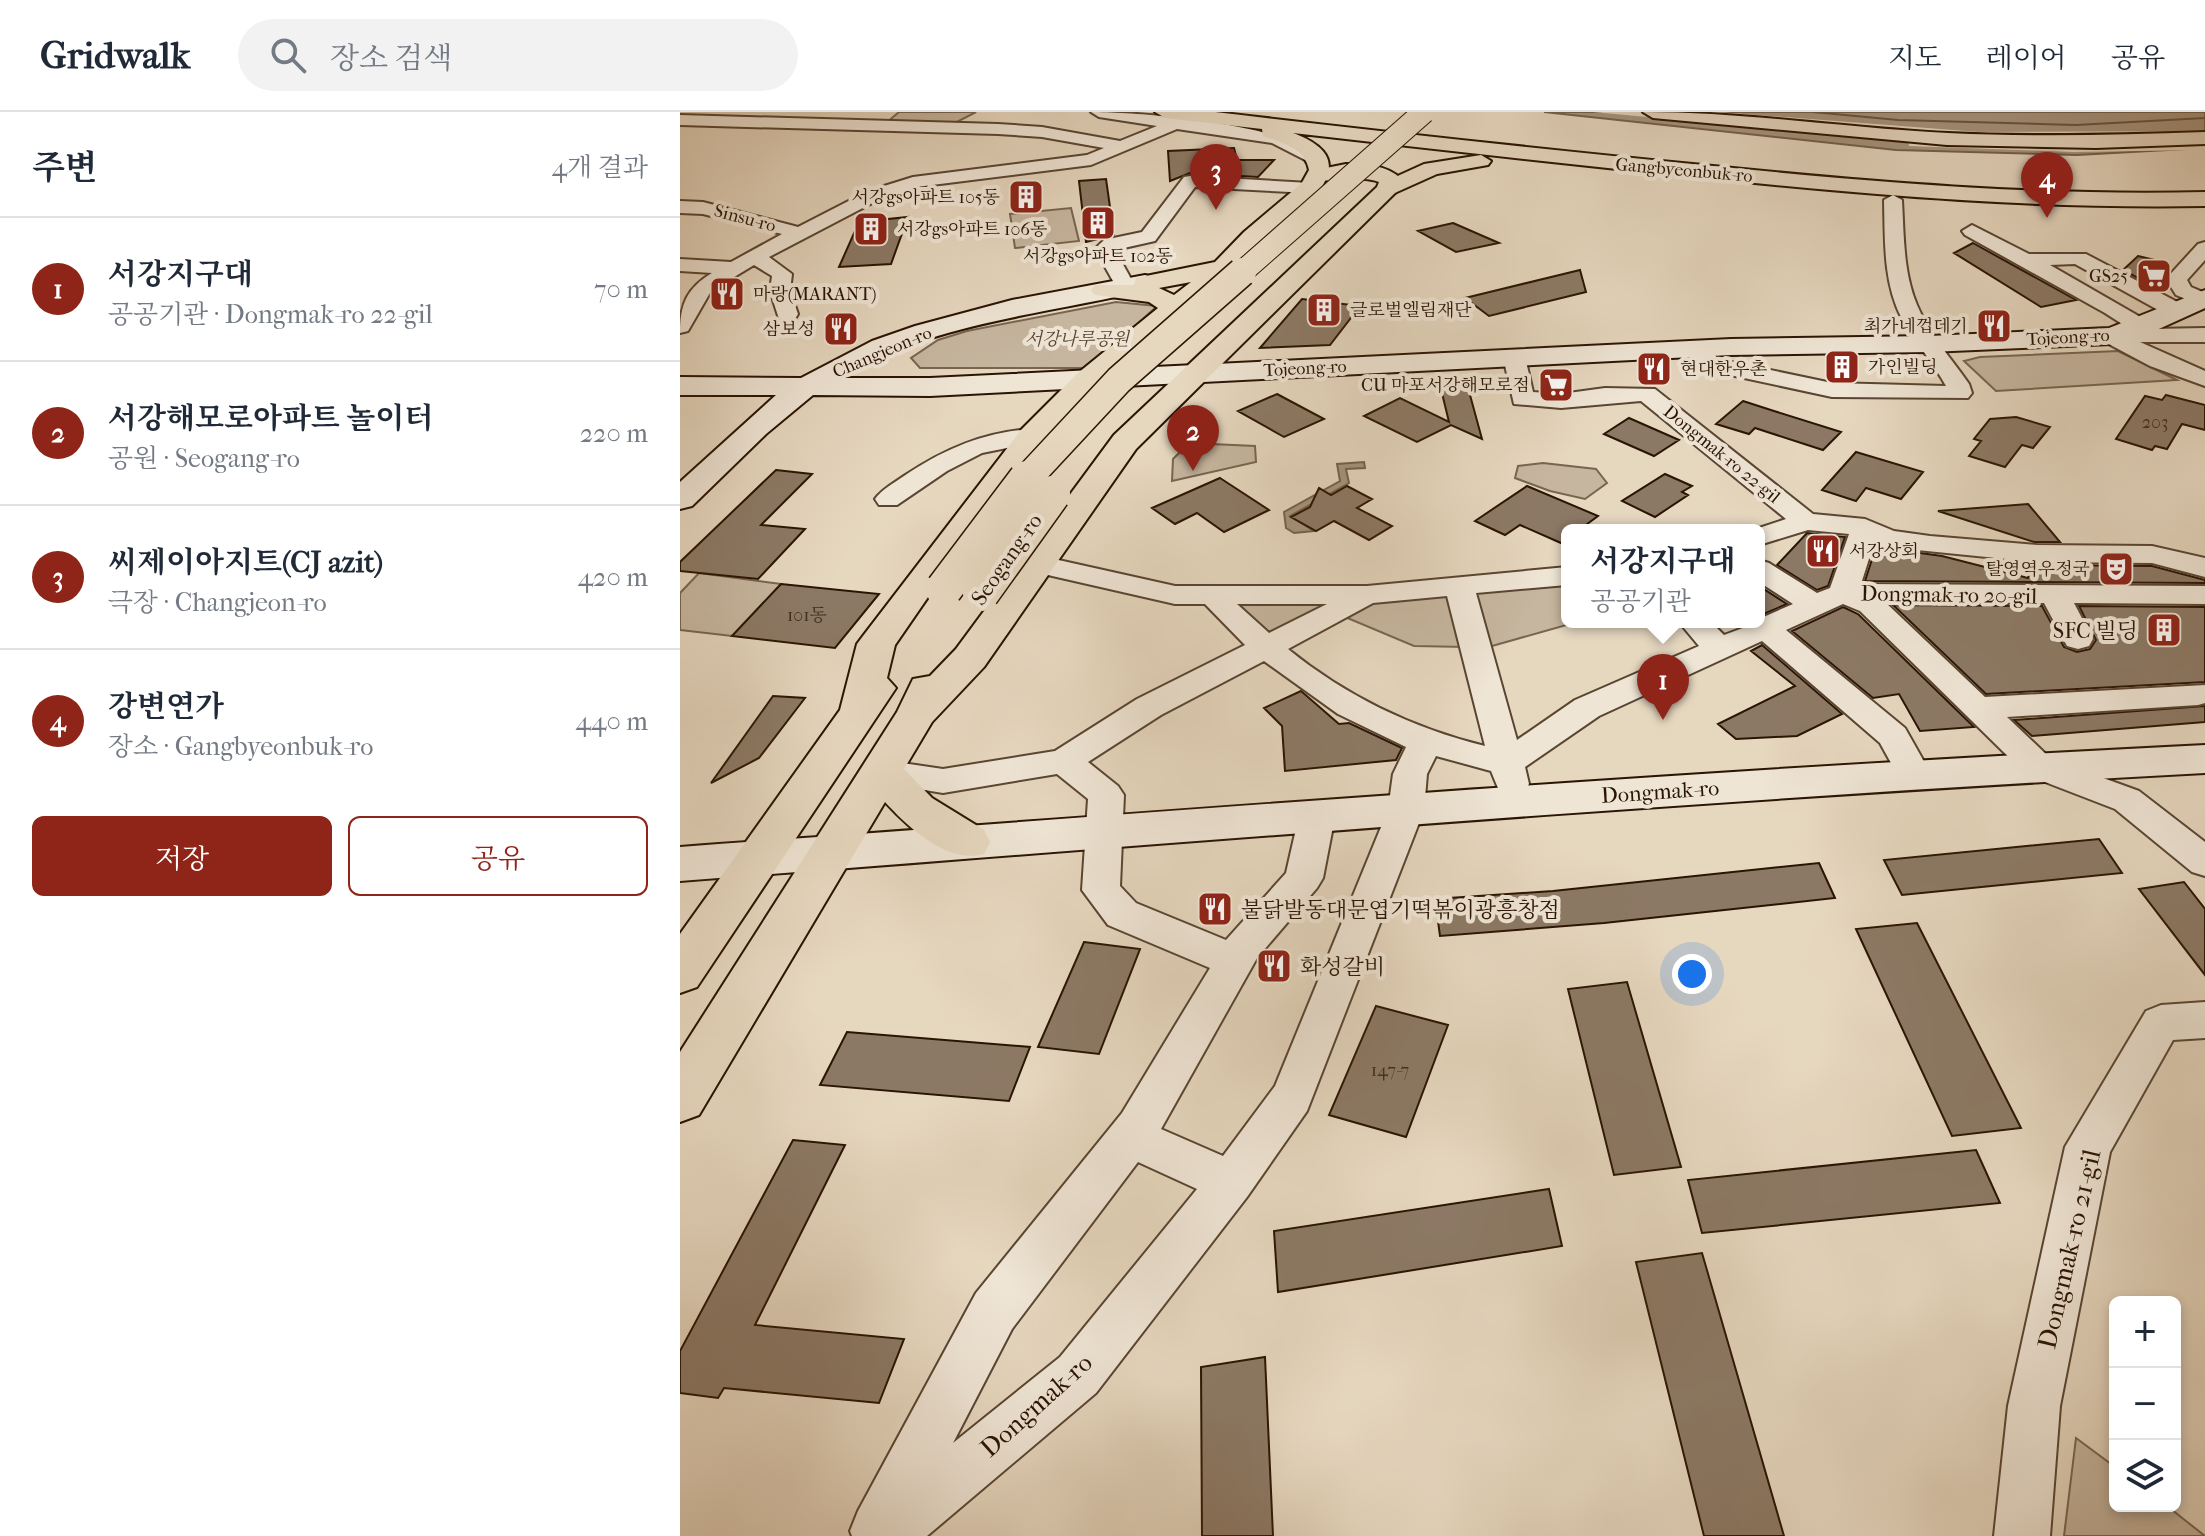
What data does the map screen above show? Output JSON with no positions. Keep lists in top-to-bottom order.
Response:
{
  "streets": {
    "main road": [
      "Gangbyeonbuk-ro",
      "Tojeong-ro",
      "Changjeon-ro",
      "Seogang-ro",
      "Dongmak-ro"
    ],
    "street": [
      "Sinsu-ro",
      "Dongmak-ro 22-gil",
      "Dongmak-ro 20-gil",
      "Dongmak-ro 21-gil"
    ]
  },
  "crossings": [
    ["Tojeong-ro", "Changjeon-ro"],
    ["Tojeong-ro", "Dongmak-ro 22-gil"],
    ["Seogang-ro", "Dongmak-ro"]
  ],
  "parks": ["서강나루공원"],
  "places": {
    "building": [
      "서강gs아파트 105동",
      "서강gs아파트 102동",
      "서강gs아파트 106동",
      "글로벌엘림재단",
      "가인빌딩",
      "SFC 빌딩"
    ],
    "supermarket": ["GS25", "CU 마포서강해모로점"],
    "restaurant": [
      "마랑(MARANT)",
      "최가네껍데기",
      "삼보성",
      "현대한우촌",
      "서강상회",
      "불닭발동대문엽기떡볶이광흥창점",
      "화성갈비"
    ],
    "theatre": ["탈영역우정국"]
  },
  "house_numbers": ["203", "101동", "147-7"],
  "page": {
    "header": "Gridwalk",
    "search": "장소 검색",
    "nav": ["지도", "레이어", "공유"],
    "heading": ["주변", "4개 결과"],
    "pins": [
      "3",
      "4",
      "2",
      "1"
    ],
    "list": [
      {
        "mark": "1",
        "name": "서강지구대",
        "note": "공공기관 · Dongmak-ro 22-gil",
        "value": "70 m"
      },
      {
        "mark": "2",
        "name": "서강해모로아파트 놀이터",
        "note": "공원 · Seogang-ro",
        "value": "220 m"
      },
      {
        "mark": "3",
        "name": "씨제이아지트(CJ azit)",
        "note": "극장 · Changjeon-ro",
        "value": "420 m"
      },
      {
        "mark": "4",
        "name": "강변연가",
        "note": "장소 · Gangbyeonbuk-ro",
        "value": "440 m"
      }
    ],
    "popup": ["서강지구대", "공공기관"],
    "buttons": ["저장", "공유"],
    "map_buttons": ["+", "−"]
  }
}
